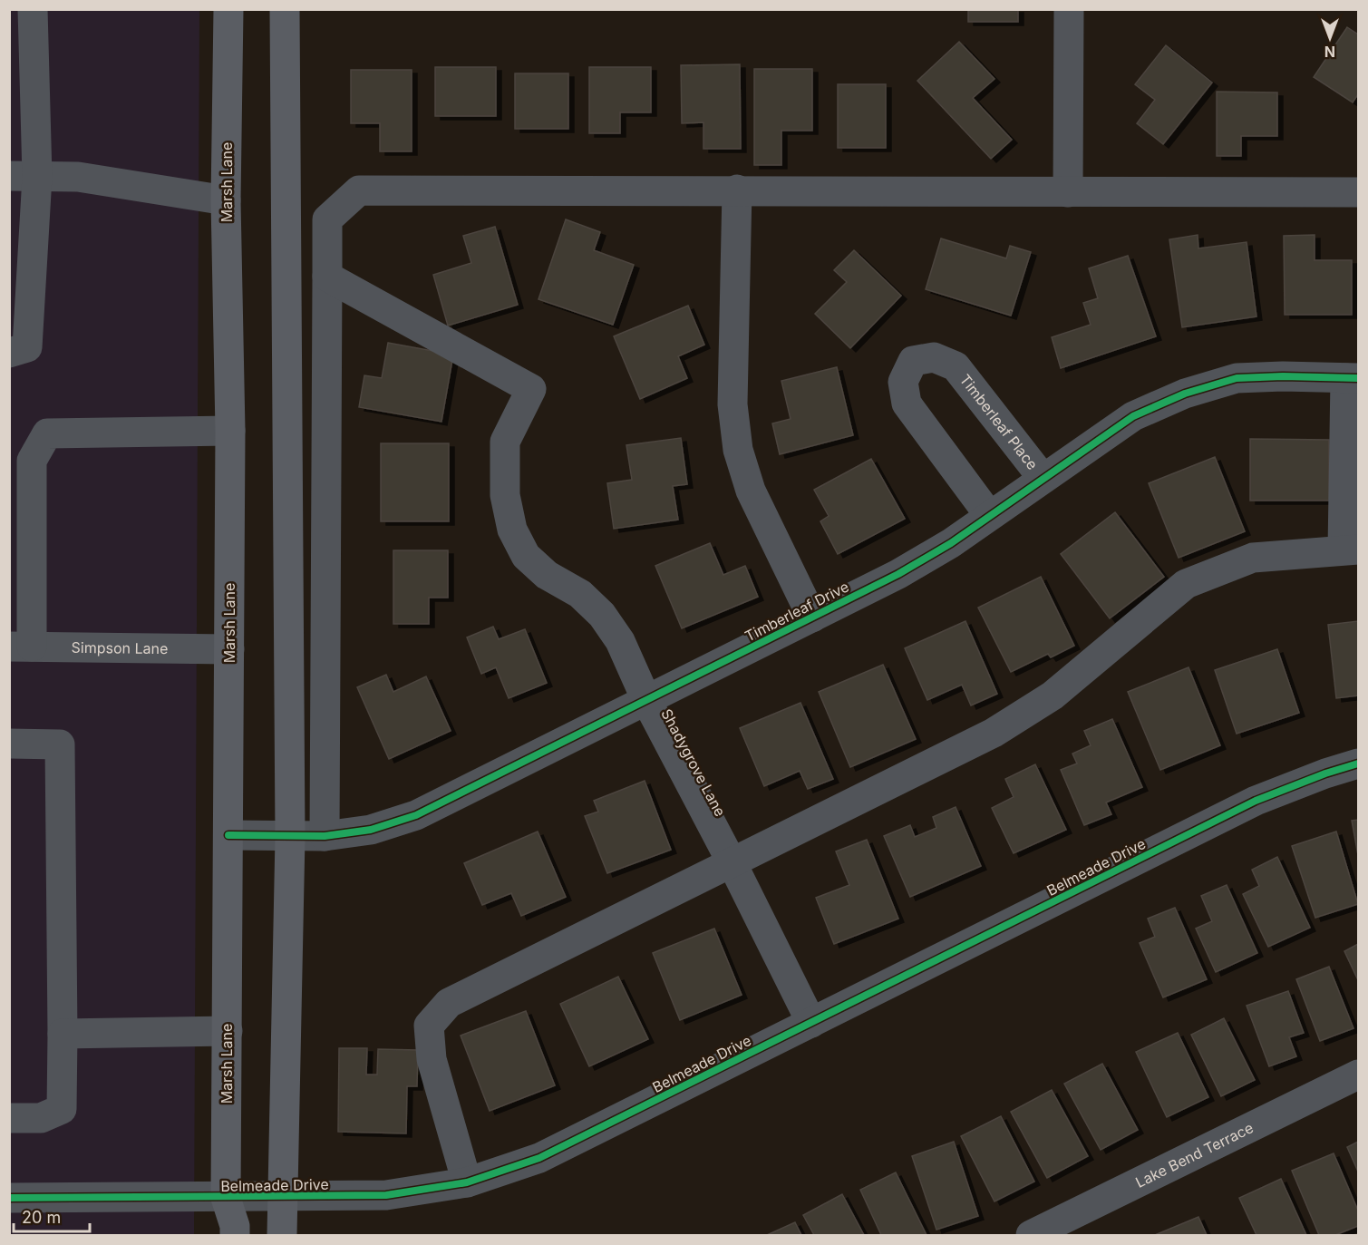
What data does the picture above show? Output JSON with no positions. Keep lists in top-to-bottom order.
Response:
{
  "streets": {
    "main road": ["Marsh Lane"],
    "street": [
      "Timberleaf Place",
      "Timberleaf Drive",
      "Simpson Lane",
      "Shadygrove Lane",
      "Belmeade Drive",
      "Lake Bend Terrace"
    ]
  },
  "crossings": [
    ["Marsh Lane", "Timberleaf Drive"],
    ["Marsh Lane", "Simpson Lane"],
    ["Marsh Lane", "Belmeade Drive"],
    ["Timberleaf Place", "Timberleaf Drive"],
    ["Timberleaf Drive", "Shadygrove Lane"],
    ["Shadygrove Lane", "Belmeade Drive"]
  ],
  "scale_bar": "20 m",
  "north": "bottom"
}
